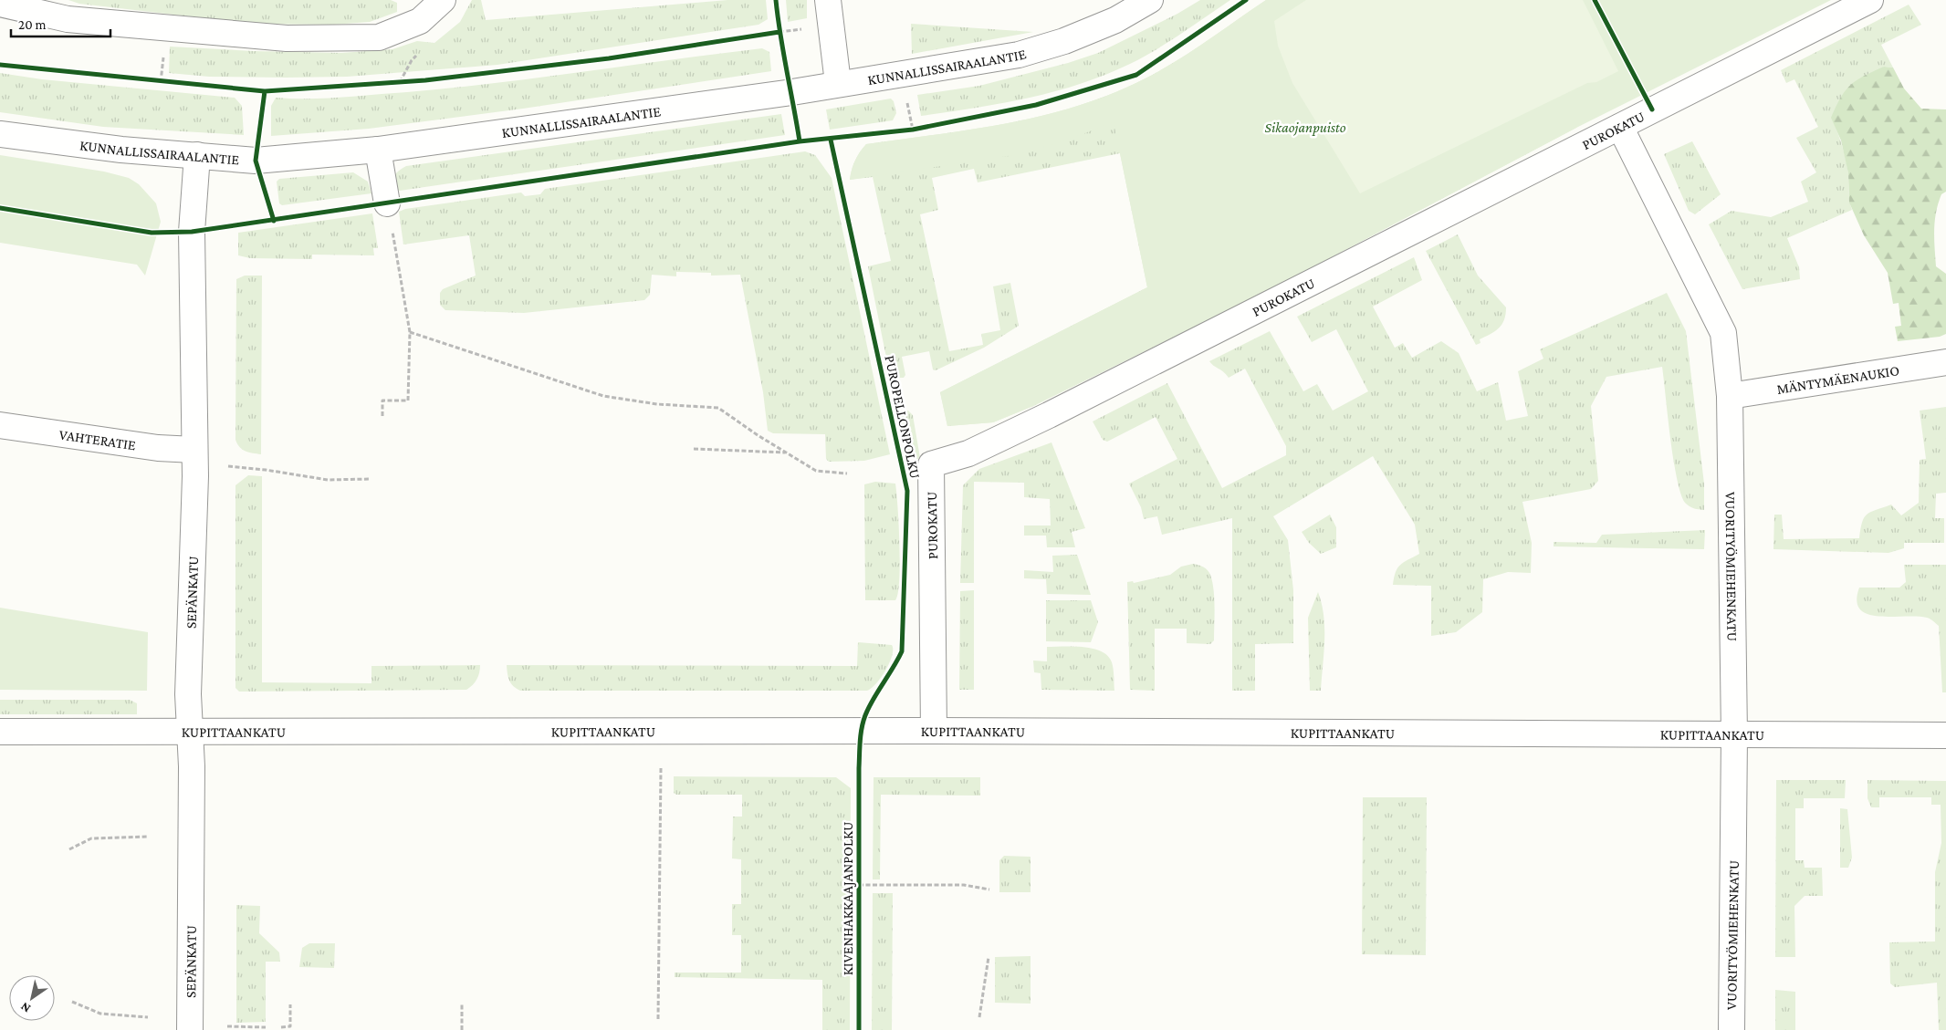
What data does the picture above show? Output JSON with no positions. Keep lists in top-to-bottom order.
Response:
{
  "streets": {
    "street": [
      "KUNNALLISSAIRAALANTIE",
      "PUROKATU",
      "MÄNTYMÄENAUKIO",
      "VAHTERATIE",
      "VUORITYÖMIEHENKATU",
      "SEPÄNKATU",
      "KUPITTAANKATU"
    ],
    "path": ["KIVENHAKKAAJANPOLKU"],
    "cycle path": ["PUROPELLONPOLKU"]
  },
  "crossings": [
    ["KUNNALLISSAIRAALANTIE", "SEPÄNKATU"],
    ["PUROKATU", "VUORITYÖMIEHENKATU"],
    ["PUROKATU", "KUPITTAANKATU"],
    ["MÄNTYMÄENAUKIO", "VUORITYÖMIEHENKATU"],
    ["VAHTERATIE", "SEPÄNKATU"],
    ["VUORITYÖMIEHENKATU", "KUPITTAANKATU"],
    ["SEPÄNKATU", "KUPITTAANKATU"]
  ],
  "parks": ["Sikaojanpuisto"],
  "scale_bar": "20 m",
  "north": "bottom left"
}
